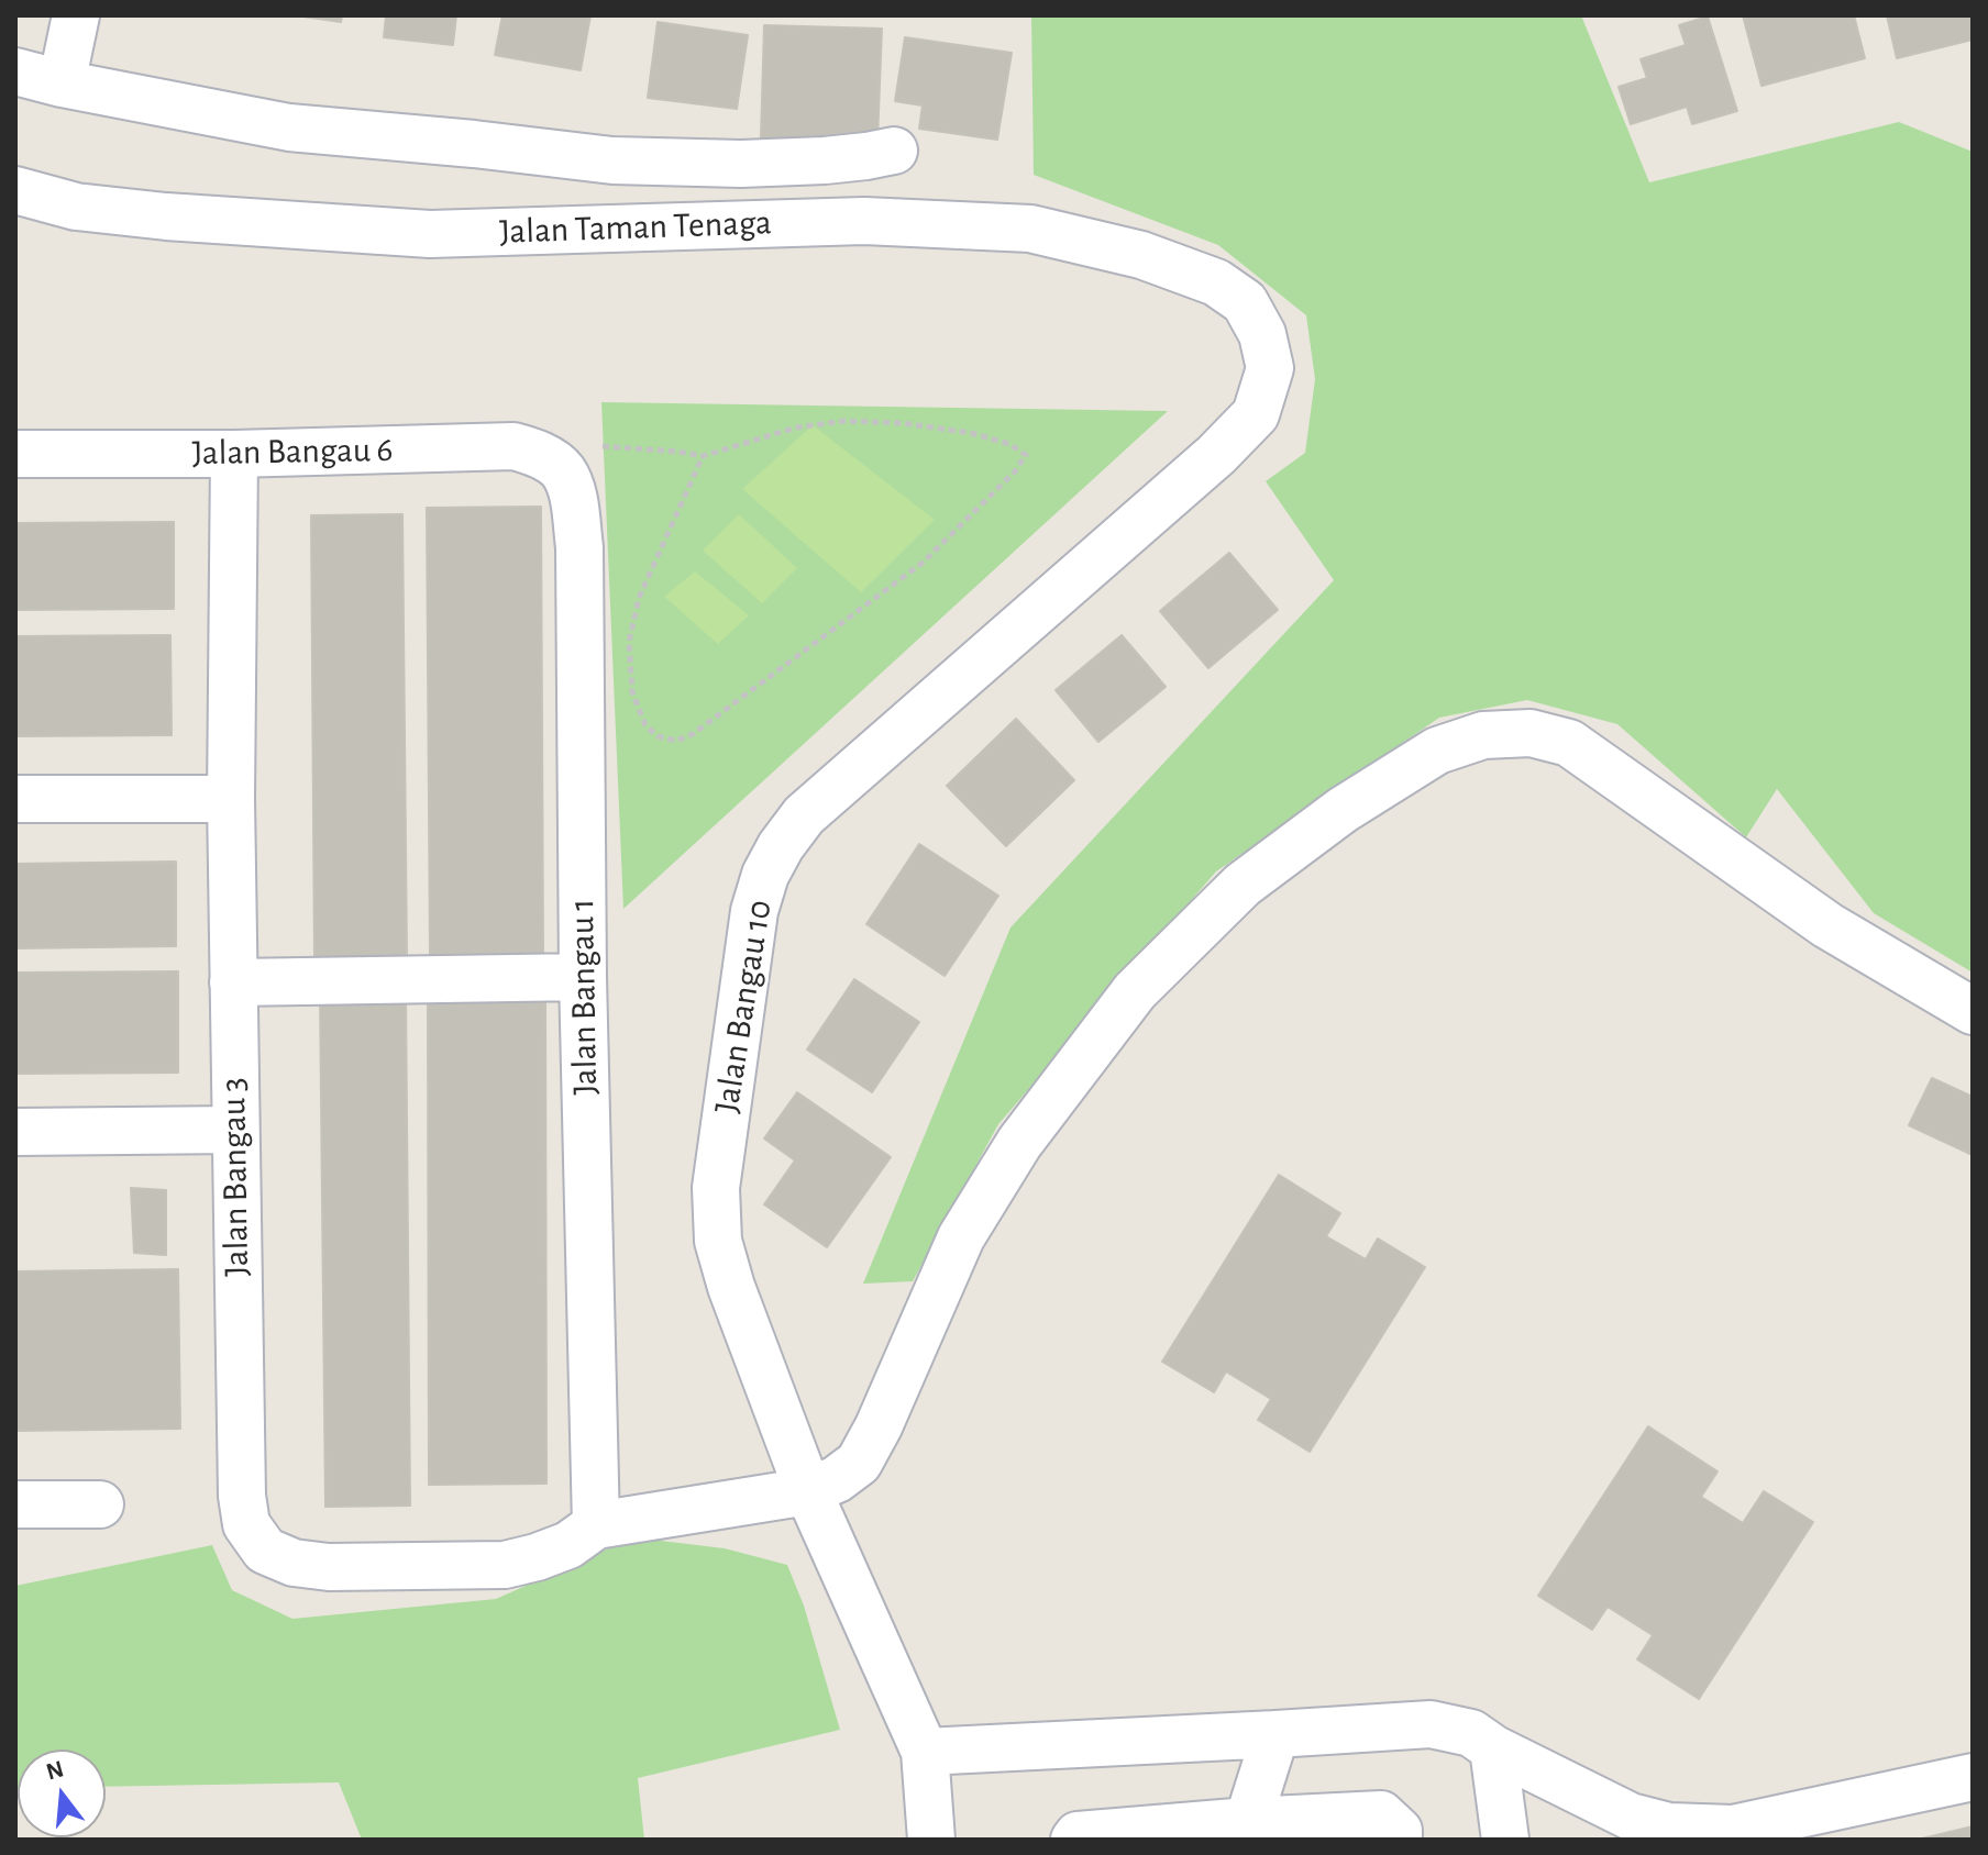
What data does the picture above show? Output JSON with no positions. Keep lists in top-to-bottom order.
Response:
{
  "streets": {
    "street": [
      "Jalan Taman Tenaga",
      "Jalan Bangau 6",
      "Jalan Bangau 1",
      "Jalan Bangau 10",
      "Jalan Bangau 3"
    ]
  },
  "crossings": [
    ["Jalan Taman Tenaga", "Jalan Bangau 10"],
    ["Jalan Bangau 6", "Jalan Bangau 1"],
    ["Jalan Bangau 6", "Jalan Bangau 3"],
    ["Jalan Bangau 1", "Jalan Bangau 3"]
  ],
  "north": "top"
}
